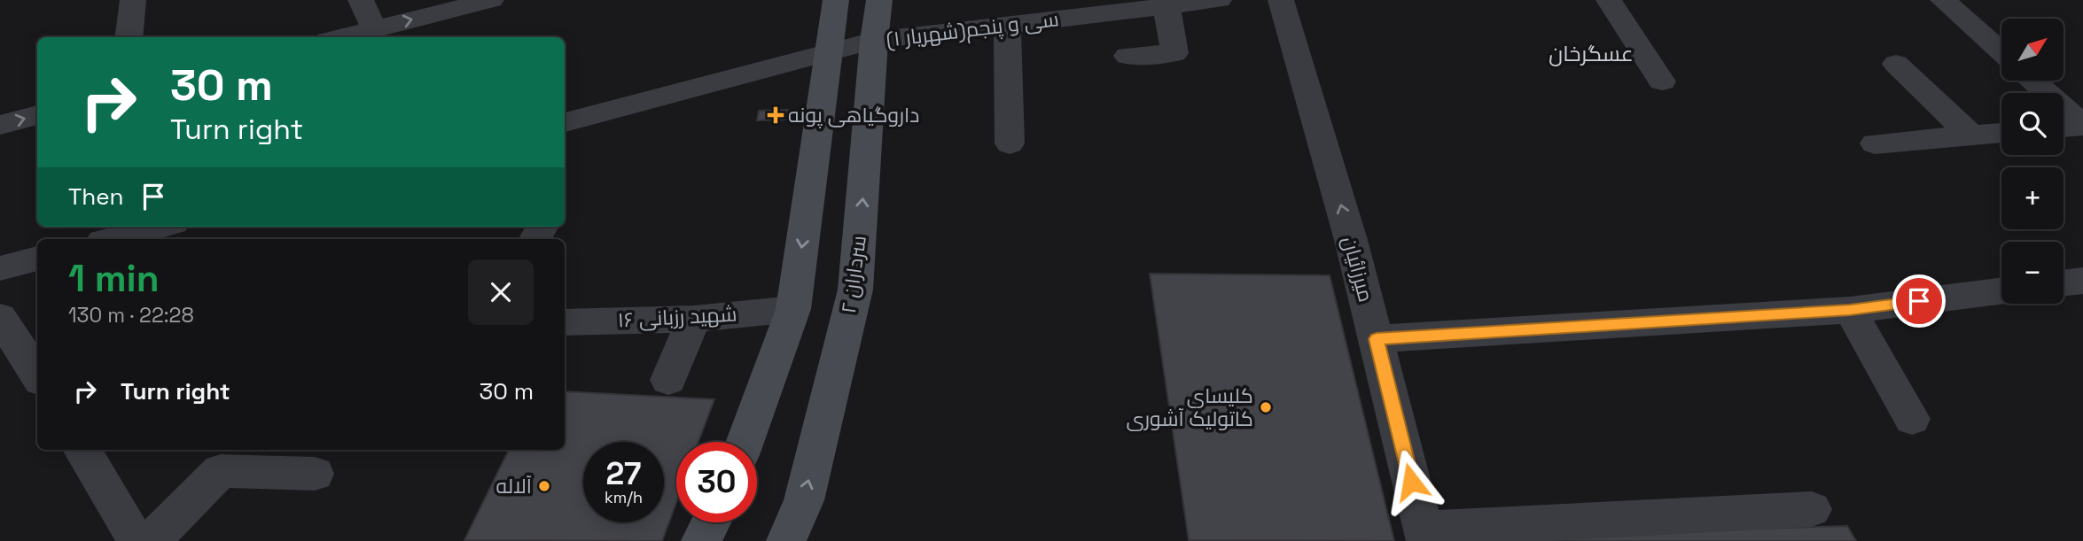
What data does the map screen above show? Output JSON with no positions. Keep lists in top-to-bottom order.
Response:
{
  "streets": {
    "main road": ["سرداران ۲"],
    "street": ["سی و پنجم(شهریار ۱)", "میرزائیان", "شهید رزبانی ۱۶"]
  },
  "crossings": [
    ["سی و پنجم(شهریار ۱)", "سرداران ۲"]
  ],
  "one_way": ["میرزائیان"],
  "districts": ["عسگرخان"],
  "places": {
    "health": ["داروگیاهی پونه"],
    "other": ["کلیسای کاتولیک آشوری", "آلاله"]
  },
  "north": "top right",
  "page": {
    "map_buttons": ["+", "−"],
    "turn": ["30 m", "Turn right"],
    "then": "Then",
    "heading": ["1 min", "130 m · 22:28"],
    "list": [
      {
        "name": "Turn right",
        "value": "30 m"
      }
    ],
    "speed": "27 km/h",
    "limit": "30"
  }
}
